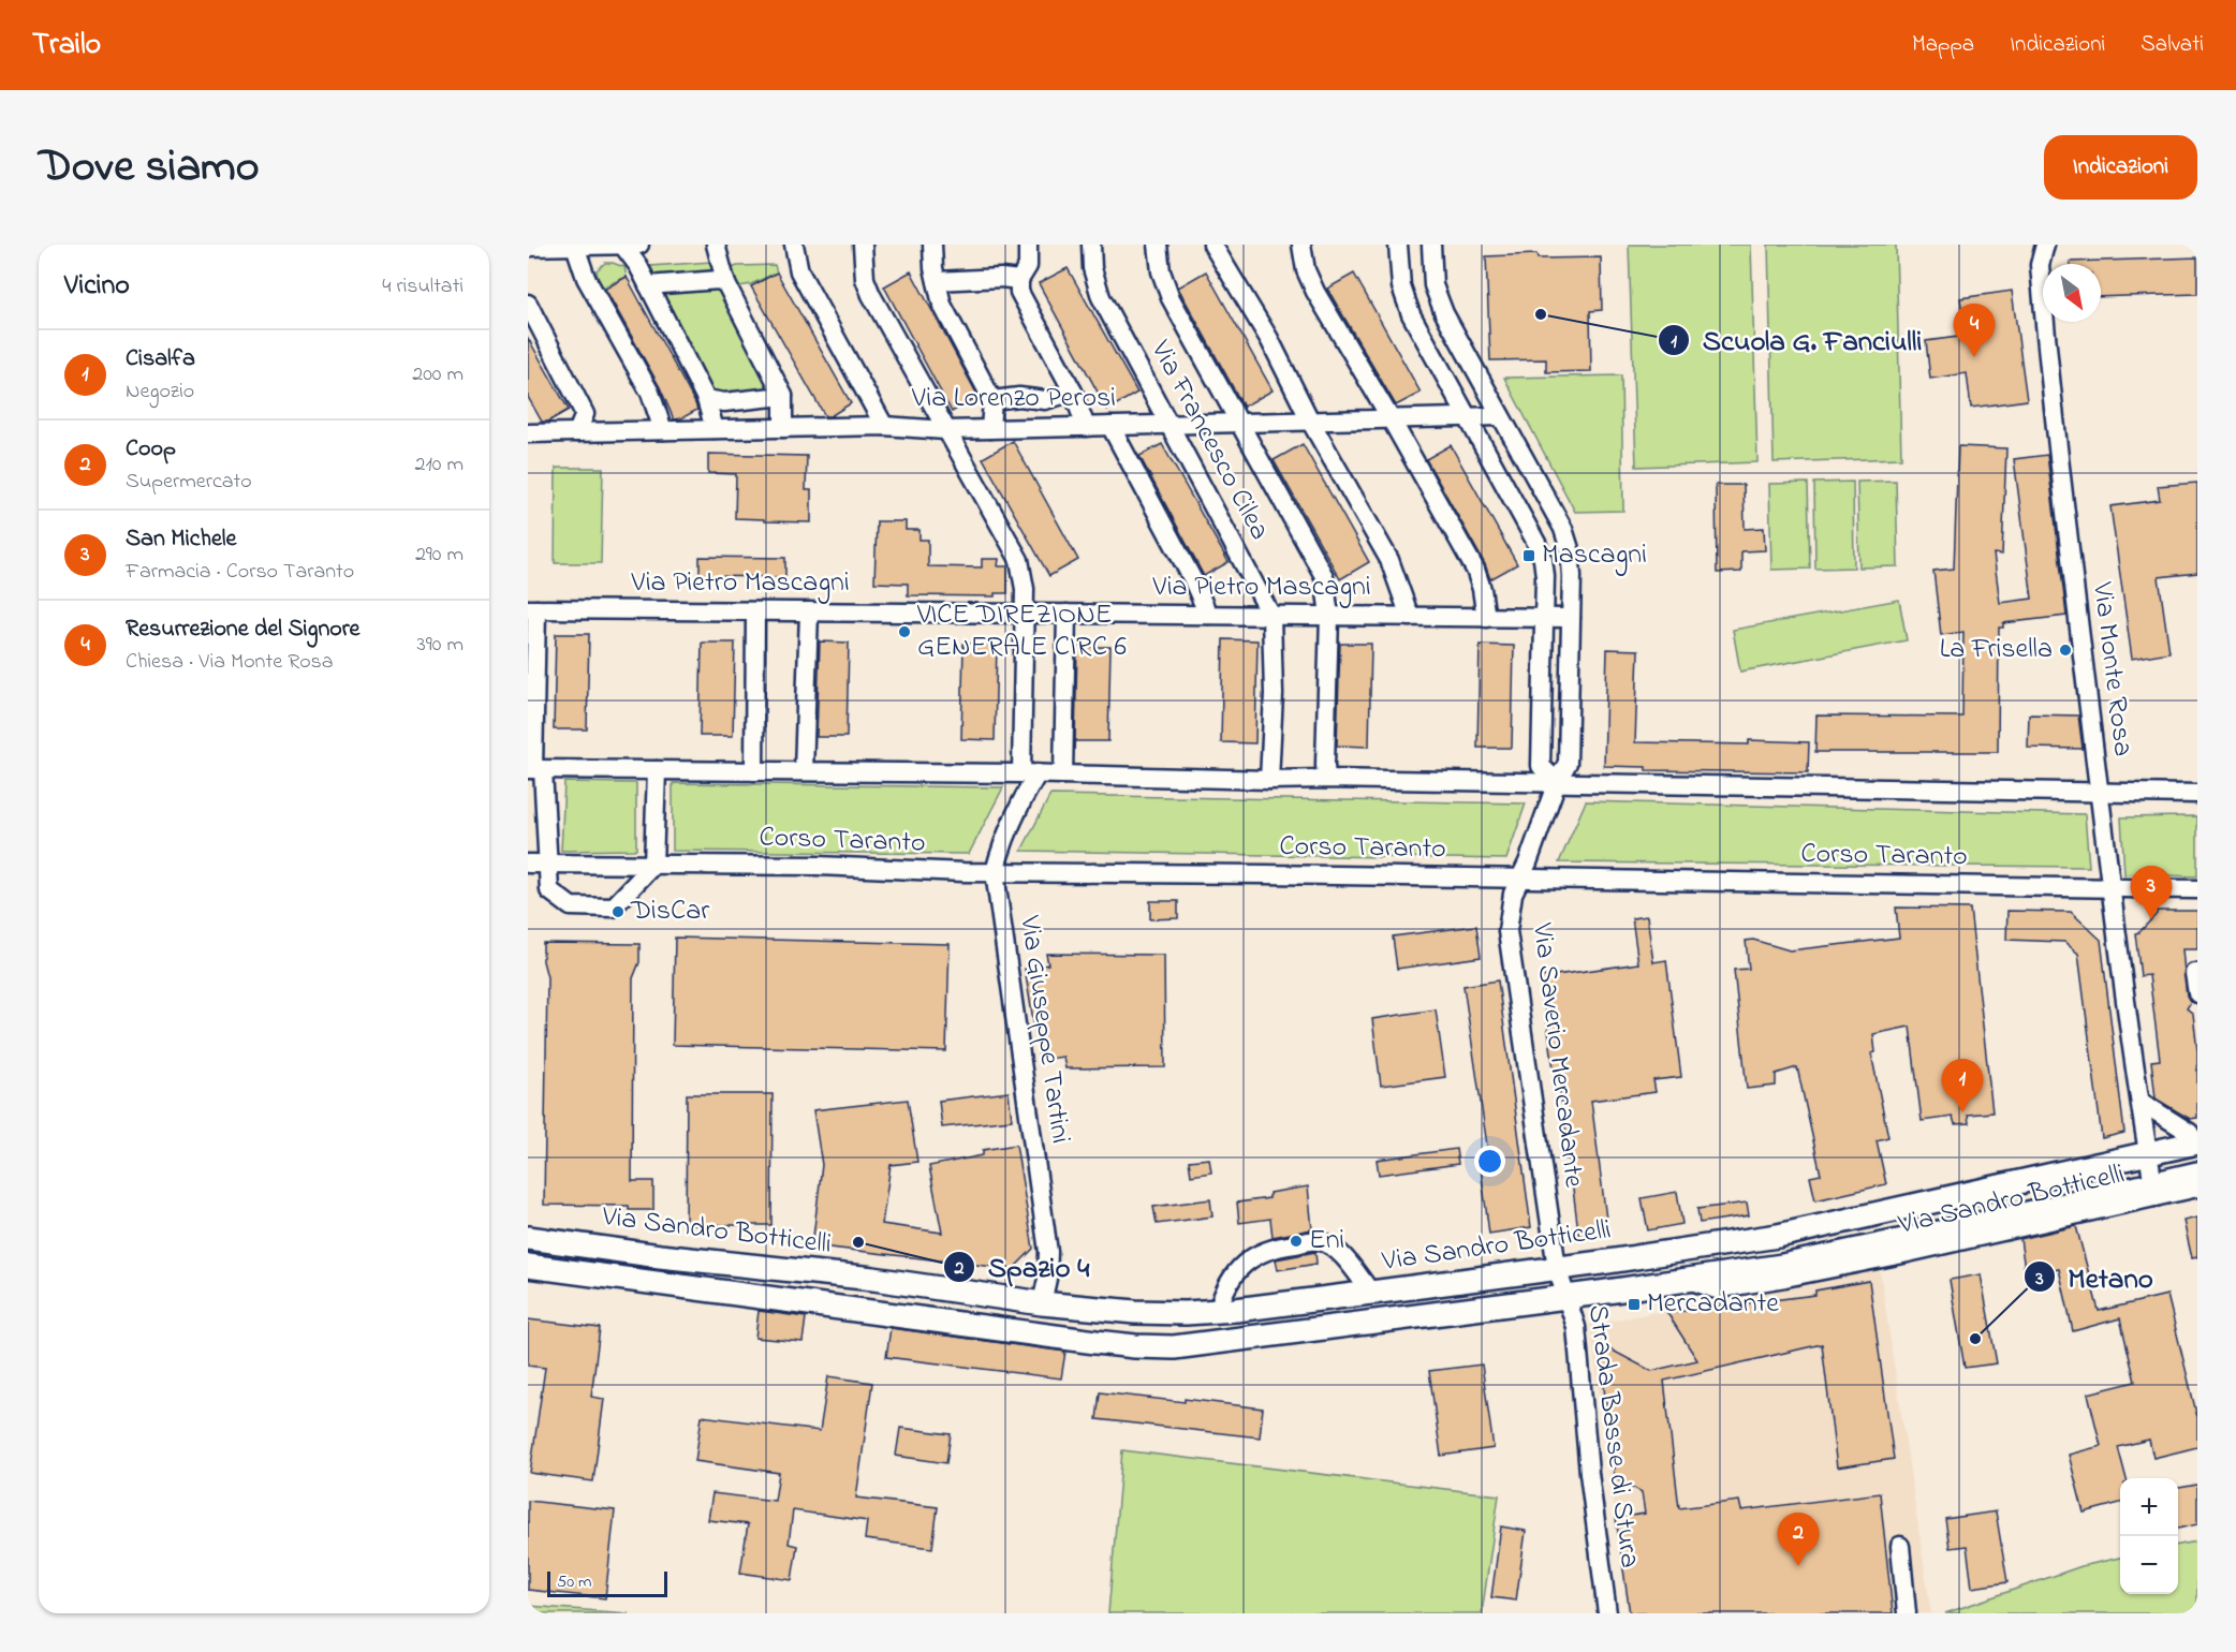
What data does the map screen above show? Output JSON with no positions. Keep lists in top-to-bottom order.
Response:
{
  "streets": {
    "main road": ["Via Sandro Botticelli"],
    "street": [
      "Via Lorenzo Perosi",
      "Via Francesco Cilea",
      "Via Pietro Mascagni",
      "Via Monte Rosa",
      "Corso Taranto",
      "Via Giuseppe Tartini",
      "Via Saverio Mercadante",
      "Strada Basse di Stura"
    ]
  },
  "crossings": [
    ["Via Lorenzo Perosi", "Via Francesco Cilea"],
    ["Via Lorenzo Perosi", "Via Giuseppe Tartini"],
    ["Via Lorenzo Perosi", "Via Saverio Mercadante"],
    ["Via Francesco Cilea", "Via Pietro Mascagni"],
    ["Via Pietro Mascagni", "Via Giuseppe Tartini"],
    ["Via Pietro Mascagni", "Via Saverio Mercadante"],
    ["Via Monte Rosa", "Corso Taranto"],
    ["Via Monte Rosa", "Via Sandro Botticelli"],
    ["Corso Taranto", "Via Giuseppe Tartini"],
    ["Corso Taranto", "Via Saverio Mercadante"],
    ["Via Giuseppe Tartini", "Via Sandro Botticelli"],
    ["Via Saverio Mercadante", "Via Sandro Botticelli"],
    ["Via Saverio Mercadante", "Strada Basse di Stura"],
    ["Via Sandro Botticelli", "Strada Basse di Stura"]
  ],
  "places": {
    "other": [
      "Scuola G. Fanciulli",
      "VICE DIREZIONE GENERALE CIRC 6",
      "La Frisella",
      "DisCar",
      "Eni",
      "Spazio 4",
      "Metano"
    ],
    "transit": ["Mascagni", "Mercadante"]
  },
  "scale_bar": "50 m",
  "north": "bottom right",
  "page": {
    "header": "Trailo",
    "nav": ["Mappa", "Indicazioni", "Salvati"],
    "title": "Dove siamo",
    "buttons": "Indicazioni",
    "heading": ["Vicino", "4 risultati"],
    "pins": [
      "4",
      "3",
      "1",
      "2"
    ],
    "list": [
      {
        "mark": "1",
        "name": "Cisalfa",
        "note": "Negozio",
        "value": "200 m"
      },
      {
        "mark": "2",
        "name": "Coop",
        "note": "Supermercato",
        "value": "210 m"
      },
      {
        "mark": "3",
        "name": "San Michele",
        "note": "Farmacia · Corso Taranto",
        "value": "290 m"
      },
      {
        "mark": "4",
        "name": "Resurrezione del Signore",
        "note": "Chiesa · Via Monte Rosa",
        "value": "390 m"
      }
    ],
    "map_buttons": ["+", "−"],
    "scale": "50 m"
  }
}
